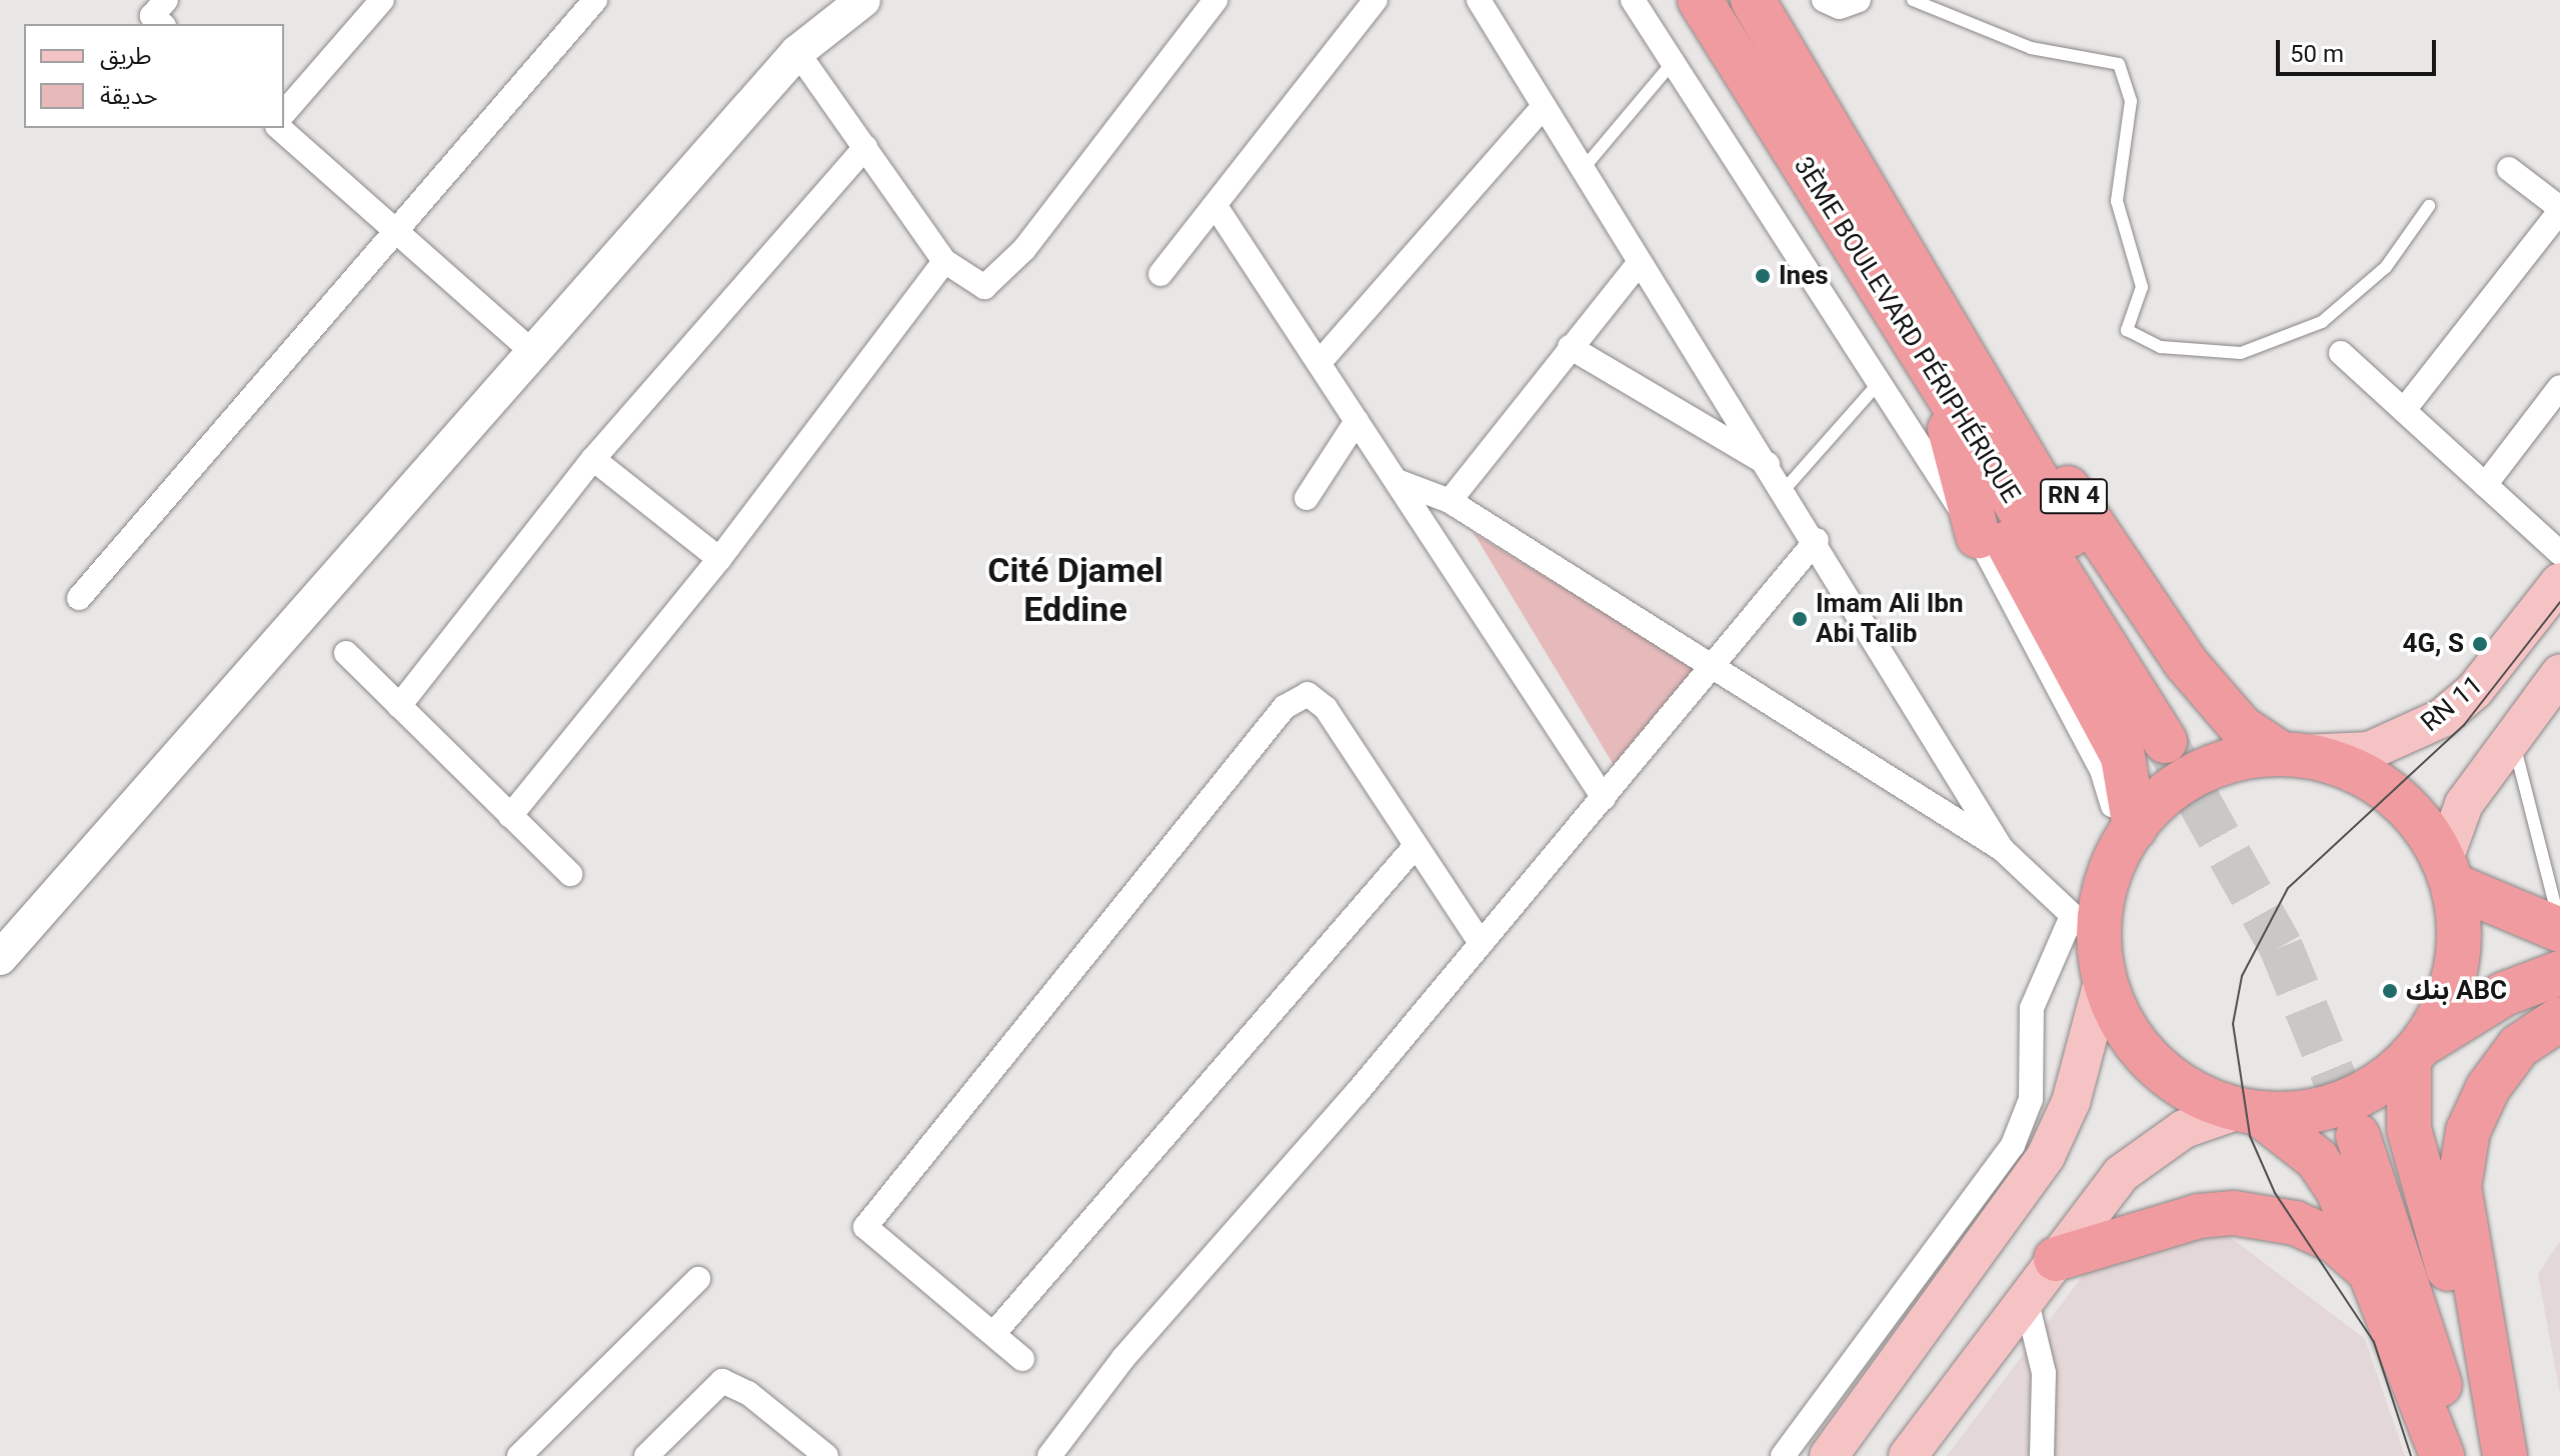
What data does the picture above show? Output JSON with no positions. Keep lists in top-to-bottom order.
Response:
{
  "streets": {
    "highway": ["3ÈME BOULEVARD PÉRIPHÉRIQUE", "RN 4"],
    "main road": ["RN 11"]
  },
  "crossings": [
    ["3ÈME BOULEVARD PÉRIPHÉRIQUE", "RN 4"],
    ["RN 4", "RN 11"]
  ],
  "districts": ["Cité Djamel Eddine"],
  "places": [
    "Ines",
    "Imam Ali Ibn Abi Talib",
    "4G, S",
    "بنك ABC"
  ],
  "legend": ["طريق", "حديقة"],
  "scale_bar": "50 m"
}
